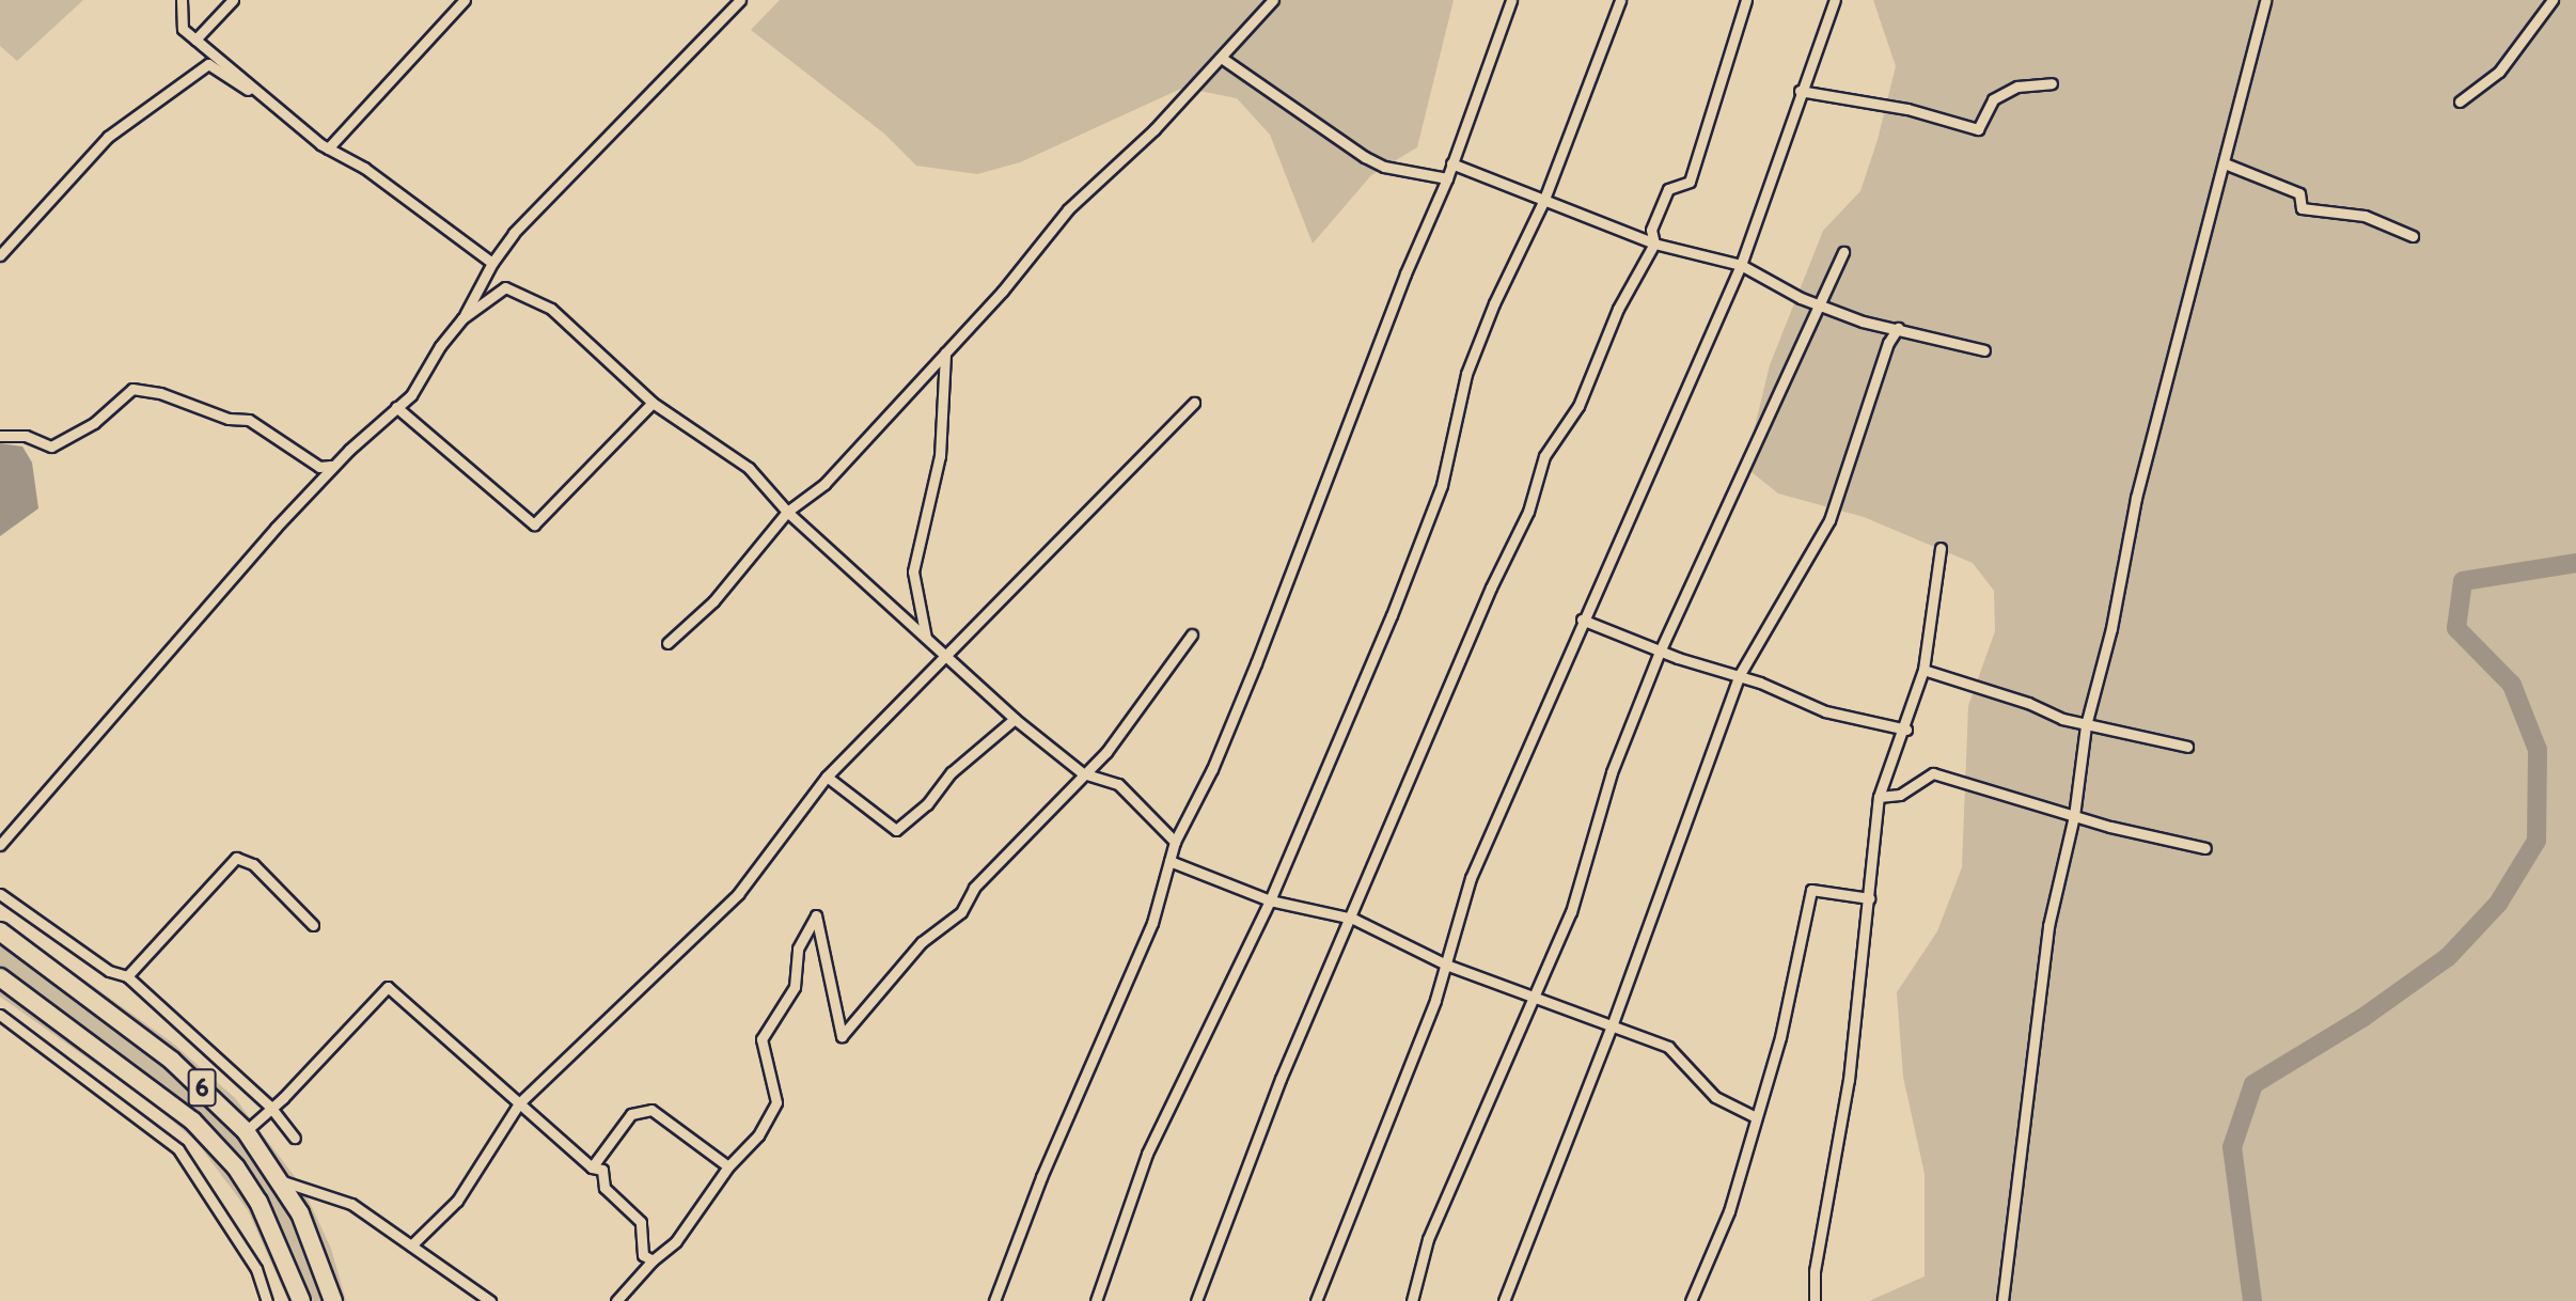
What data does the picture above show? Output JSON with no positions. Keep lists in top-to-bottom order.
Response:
{
  "streets": {
    "highway": ["6"]
  }
}
